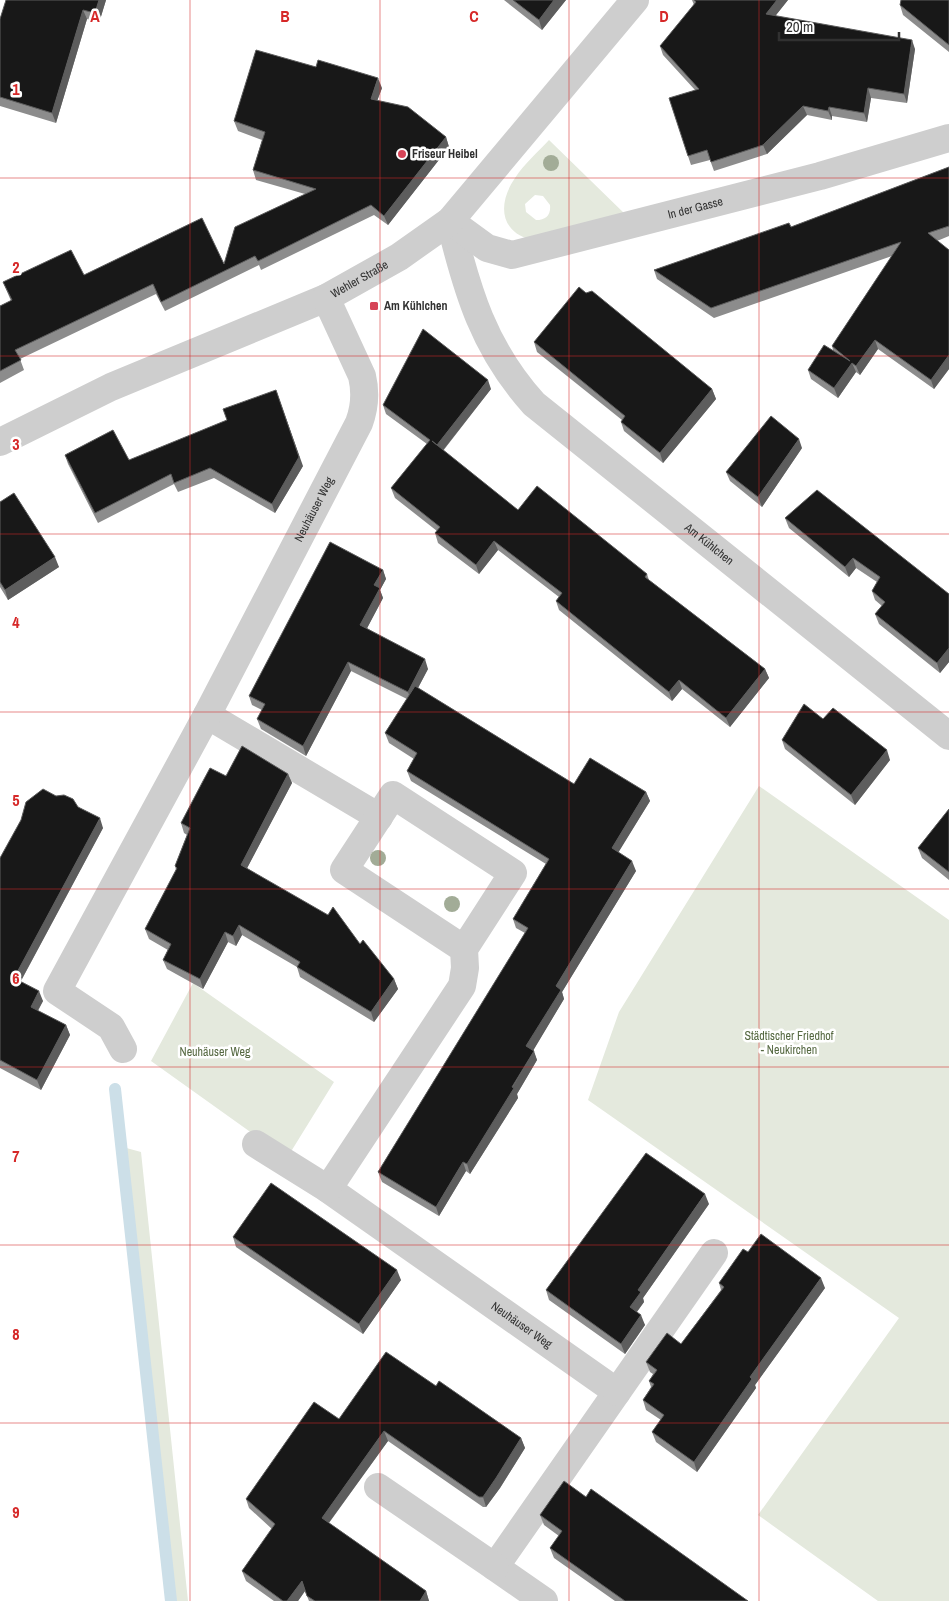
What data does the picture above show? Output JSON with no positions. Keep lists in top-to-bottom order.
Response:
{
  "streets": {
    "street": [
      "In der Gasse",
      "Wehler Straße",
      "Neuhäuser Weg",
      "Am Kühlchen"
    ]
  },
  "crossings": [
    ["In der Gasse", "Wehler Straße"],
    ["In der Gasse", "Am Kühlchen"],
    ["Wehler Straße", "Neuhäuser Weg"],
    ["Wehler Straße", "Am Kühlchen"]
  ],
  "parks": ["Städtischer Friedhof - Neukirchen", "Neuhäuser Weg"],
  "places": {
    "other": ["Friseur Heibel"],
    "transit": ["Am Kühlchen"]
  },
  "scale_bar": "20 m",
  "grid": {
    "columns": [
      "A",
      "B",
      "C",
      "D"
    ],
    "rows": [
      "1",
      "2",
      "3",
      "4",
      "5",
      "6",
      "7",
      "8",
      "9"
    ]
  }
}
